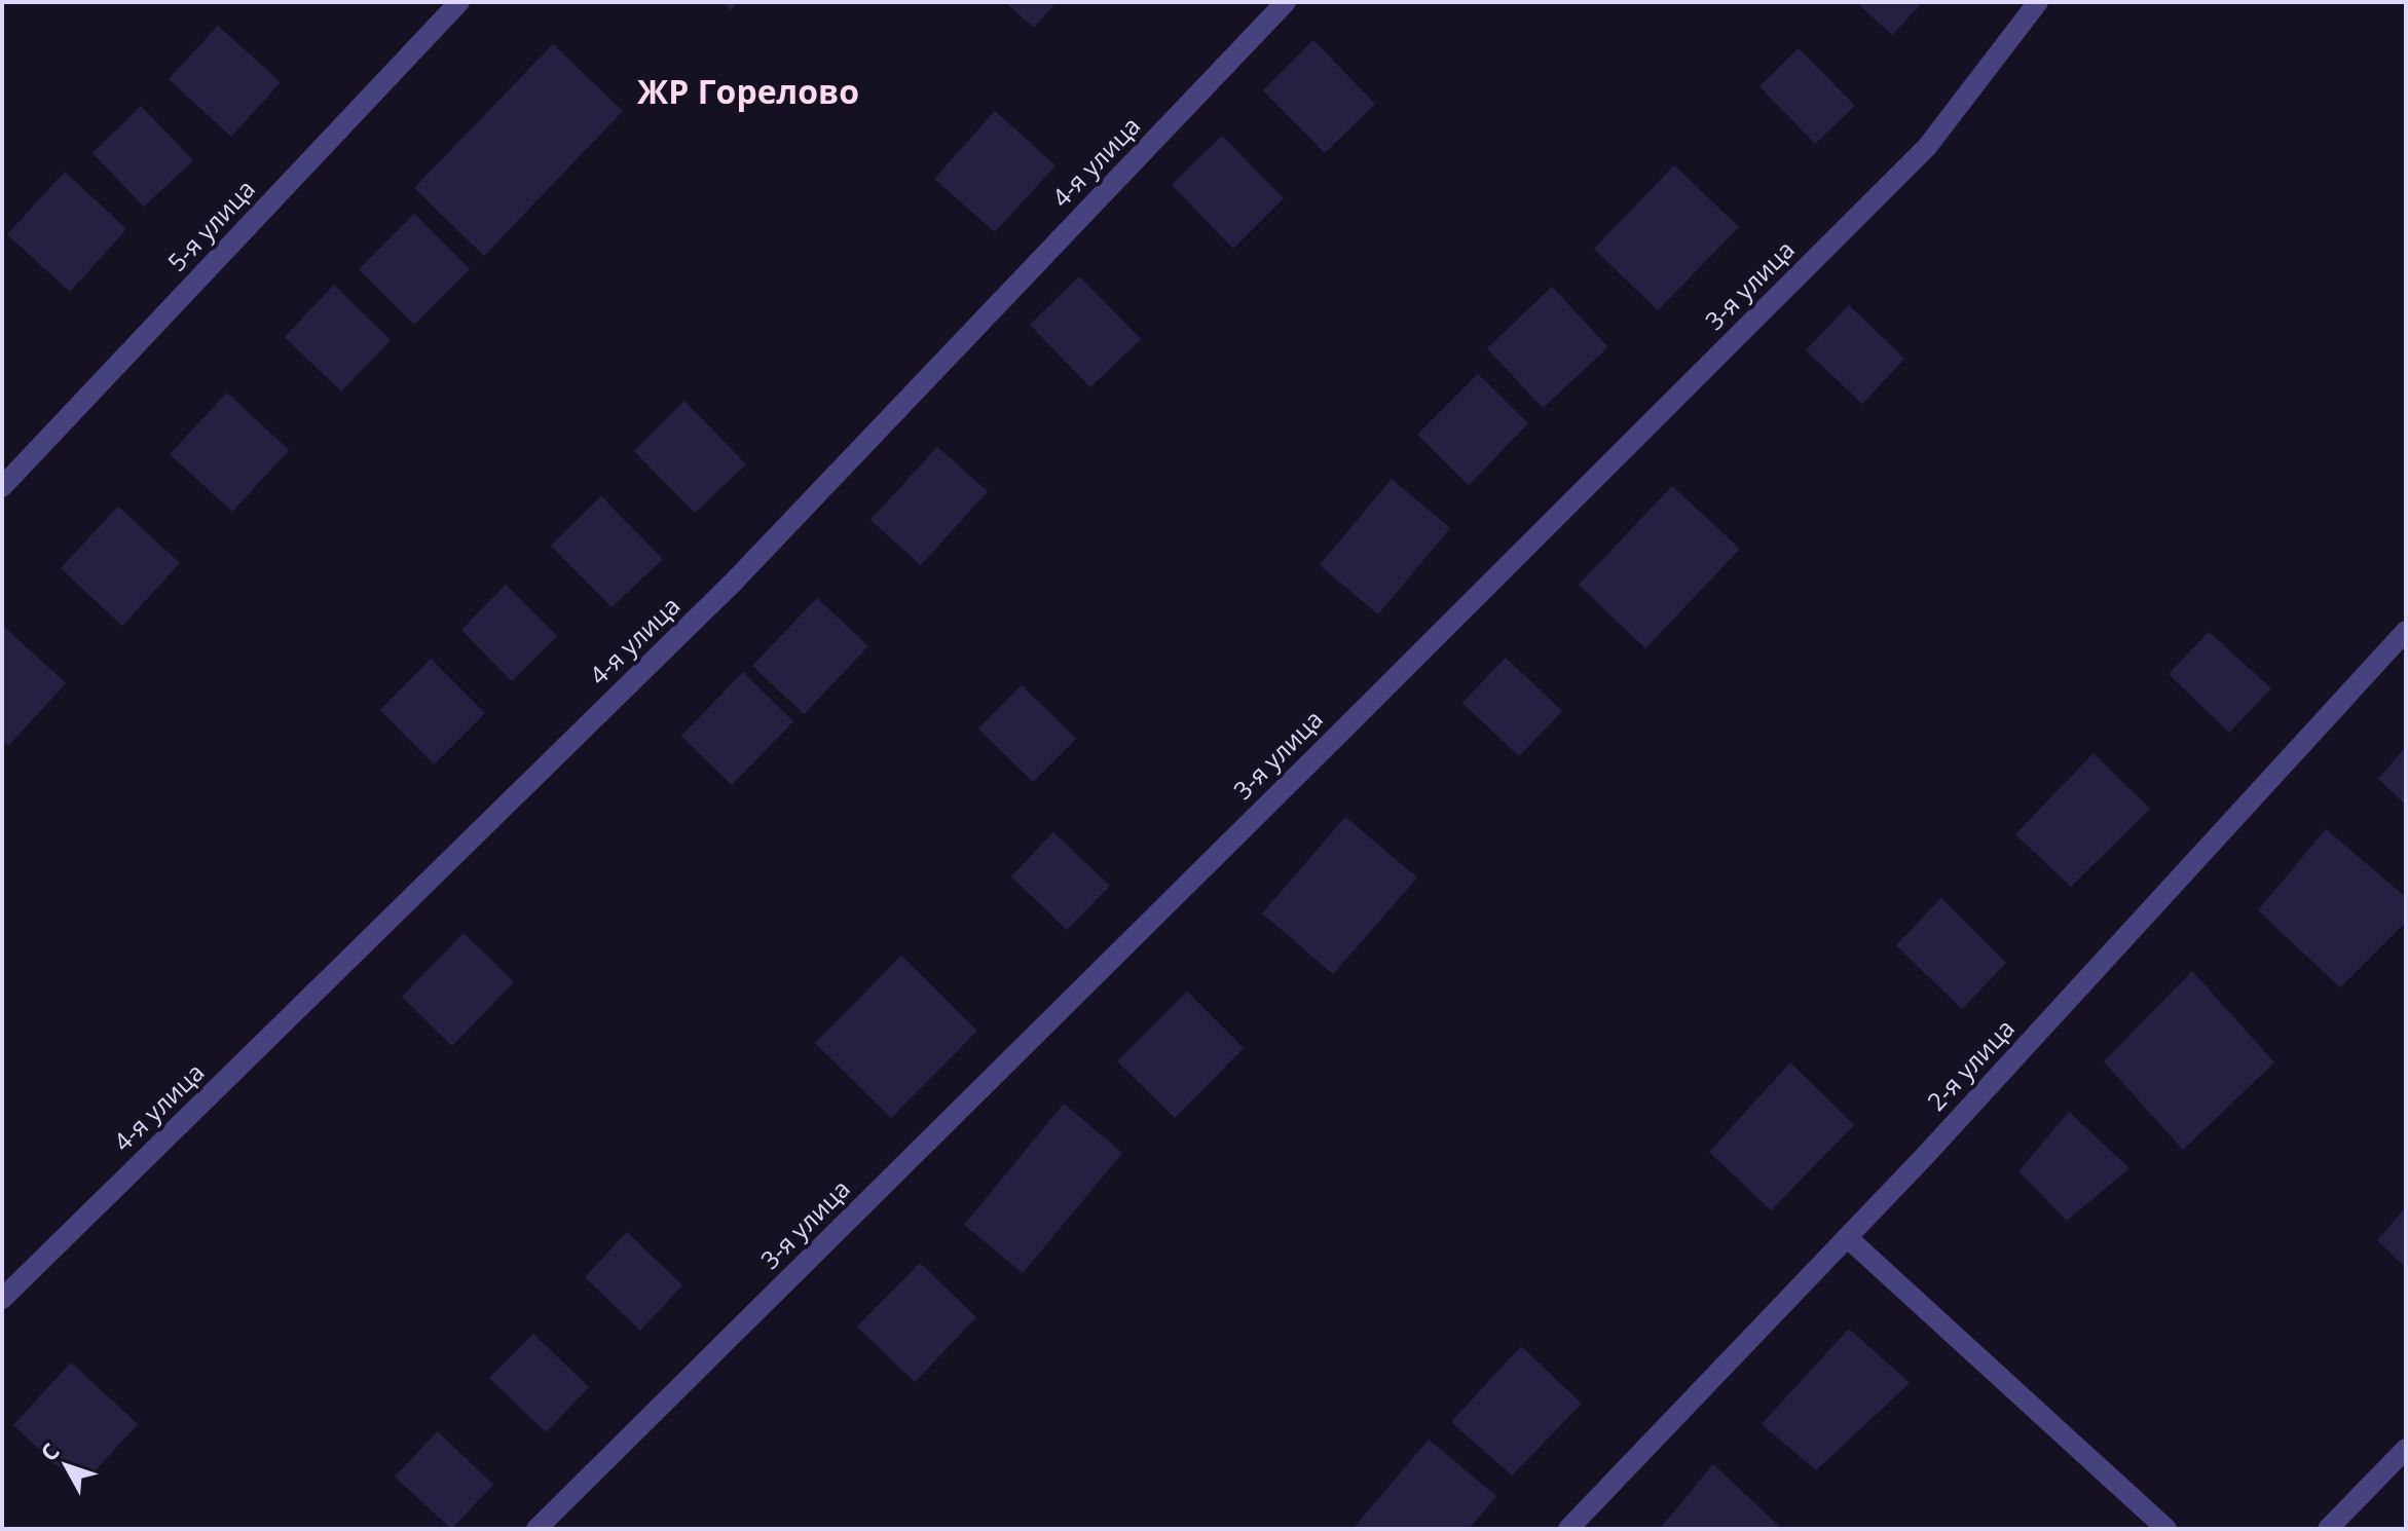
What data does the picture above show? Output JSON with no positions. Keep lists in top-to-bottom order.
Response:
{
  "streets": {
    "street": [
      "4-я улица",
      "5-я улица",
      "3-я улица",
      "2-я улица"
    ]
  },
  "districts": ["ЖР Горелово"],
  "north": "top left"
}
